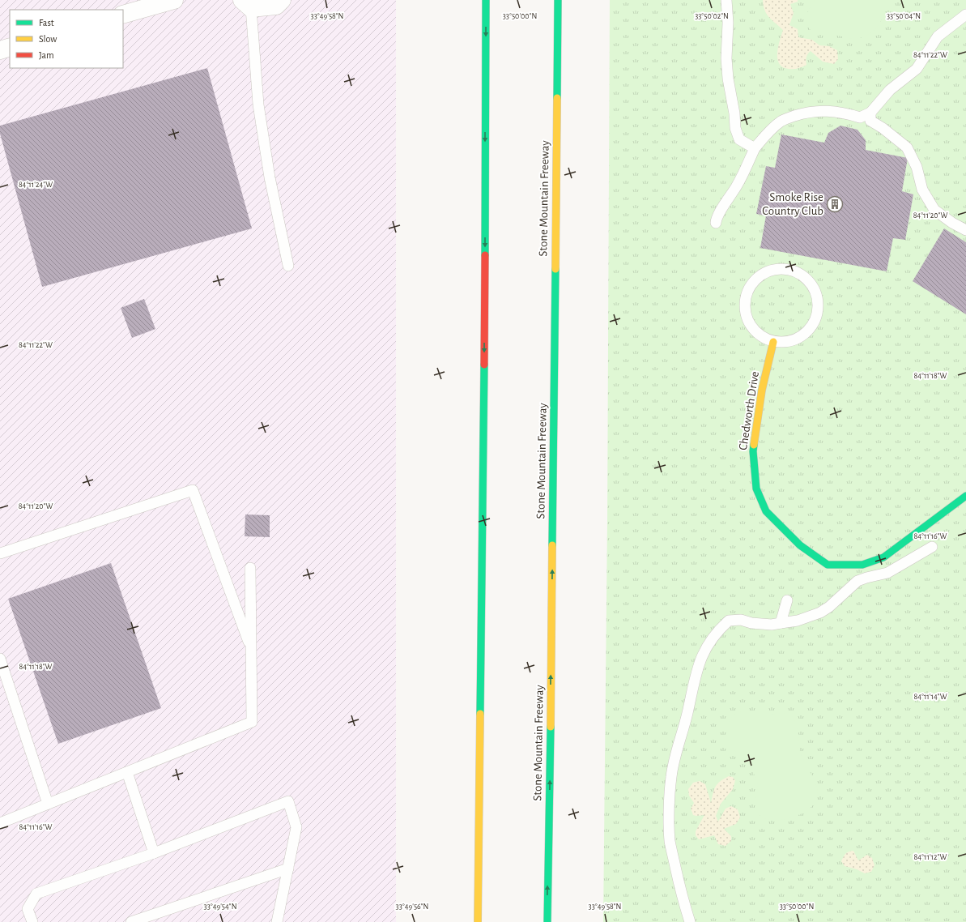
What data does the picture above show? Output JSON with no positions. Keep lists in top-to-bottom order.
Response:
{
  "streets": {
    "main road": ["Stone Mountain Freeway", "Chedworth Drive"]
  },
  "one_way": ["Stone Mountain Freeway"],
  "places": {
    "building": ["Smoke Rise Country Club"]
  },
  "legend": ["Fast", "Slow", "Jam"],
  "coordinates": [
    "33°49'58\"N",
    "33°50'00\"N",
    "33°50'02\"N",
    "33°50'04\"N",
    "84°11'22\"W",
    "84°11'24\"W",
    "84°11'20\"W",
    "84°11'18\"W",
    "84°11'16\"W",
    "84°11'14\"W",
    "84°11'12\"W",
    "33°49'54\"N",
    "33°49'56\"N"
  ]
}
